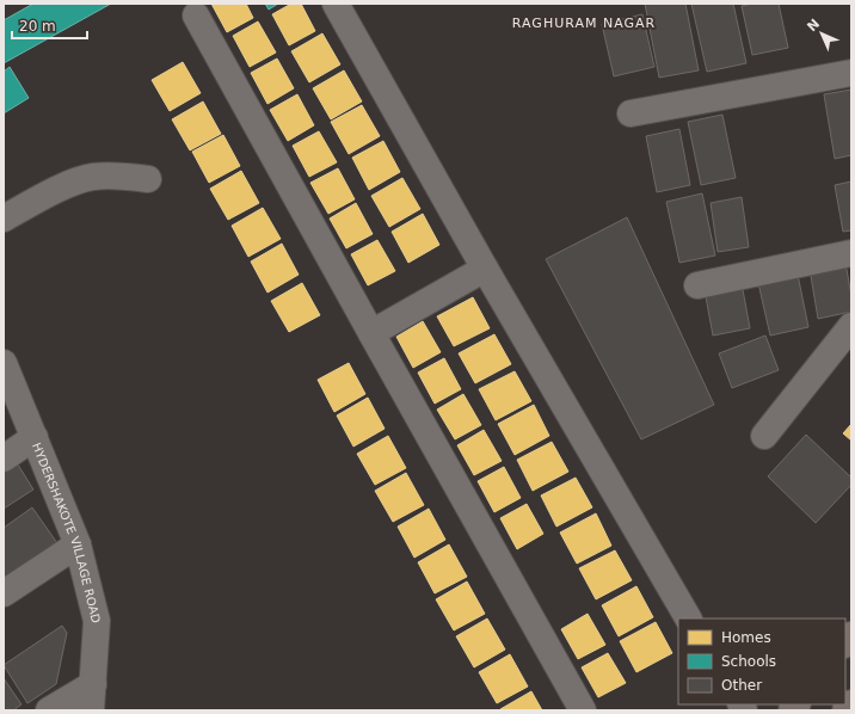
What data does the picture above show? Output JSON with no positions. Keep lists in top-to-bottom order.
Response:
{
  "streets": {
    "street": ["HYDERSHAKOTE VILLAGE ROAD"]
  },
  "districts": ["RAGHURAM NAGAR"],
  "legend": ["Homes", "Schools", "Other"],
  "scale_bar": "20 m",
  "north": "top left"
}
